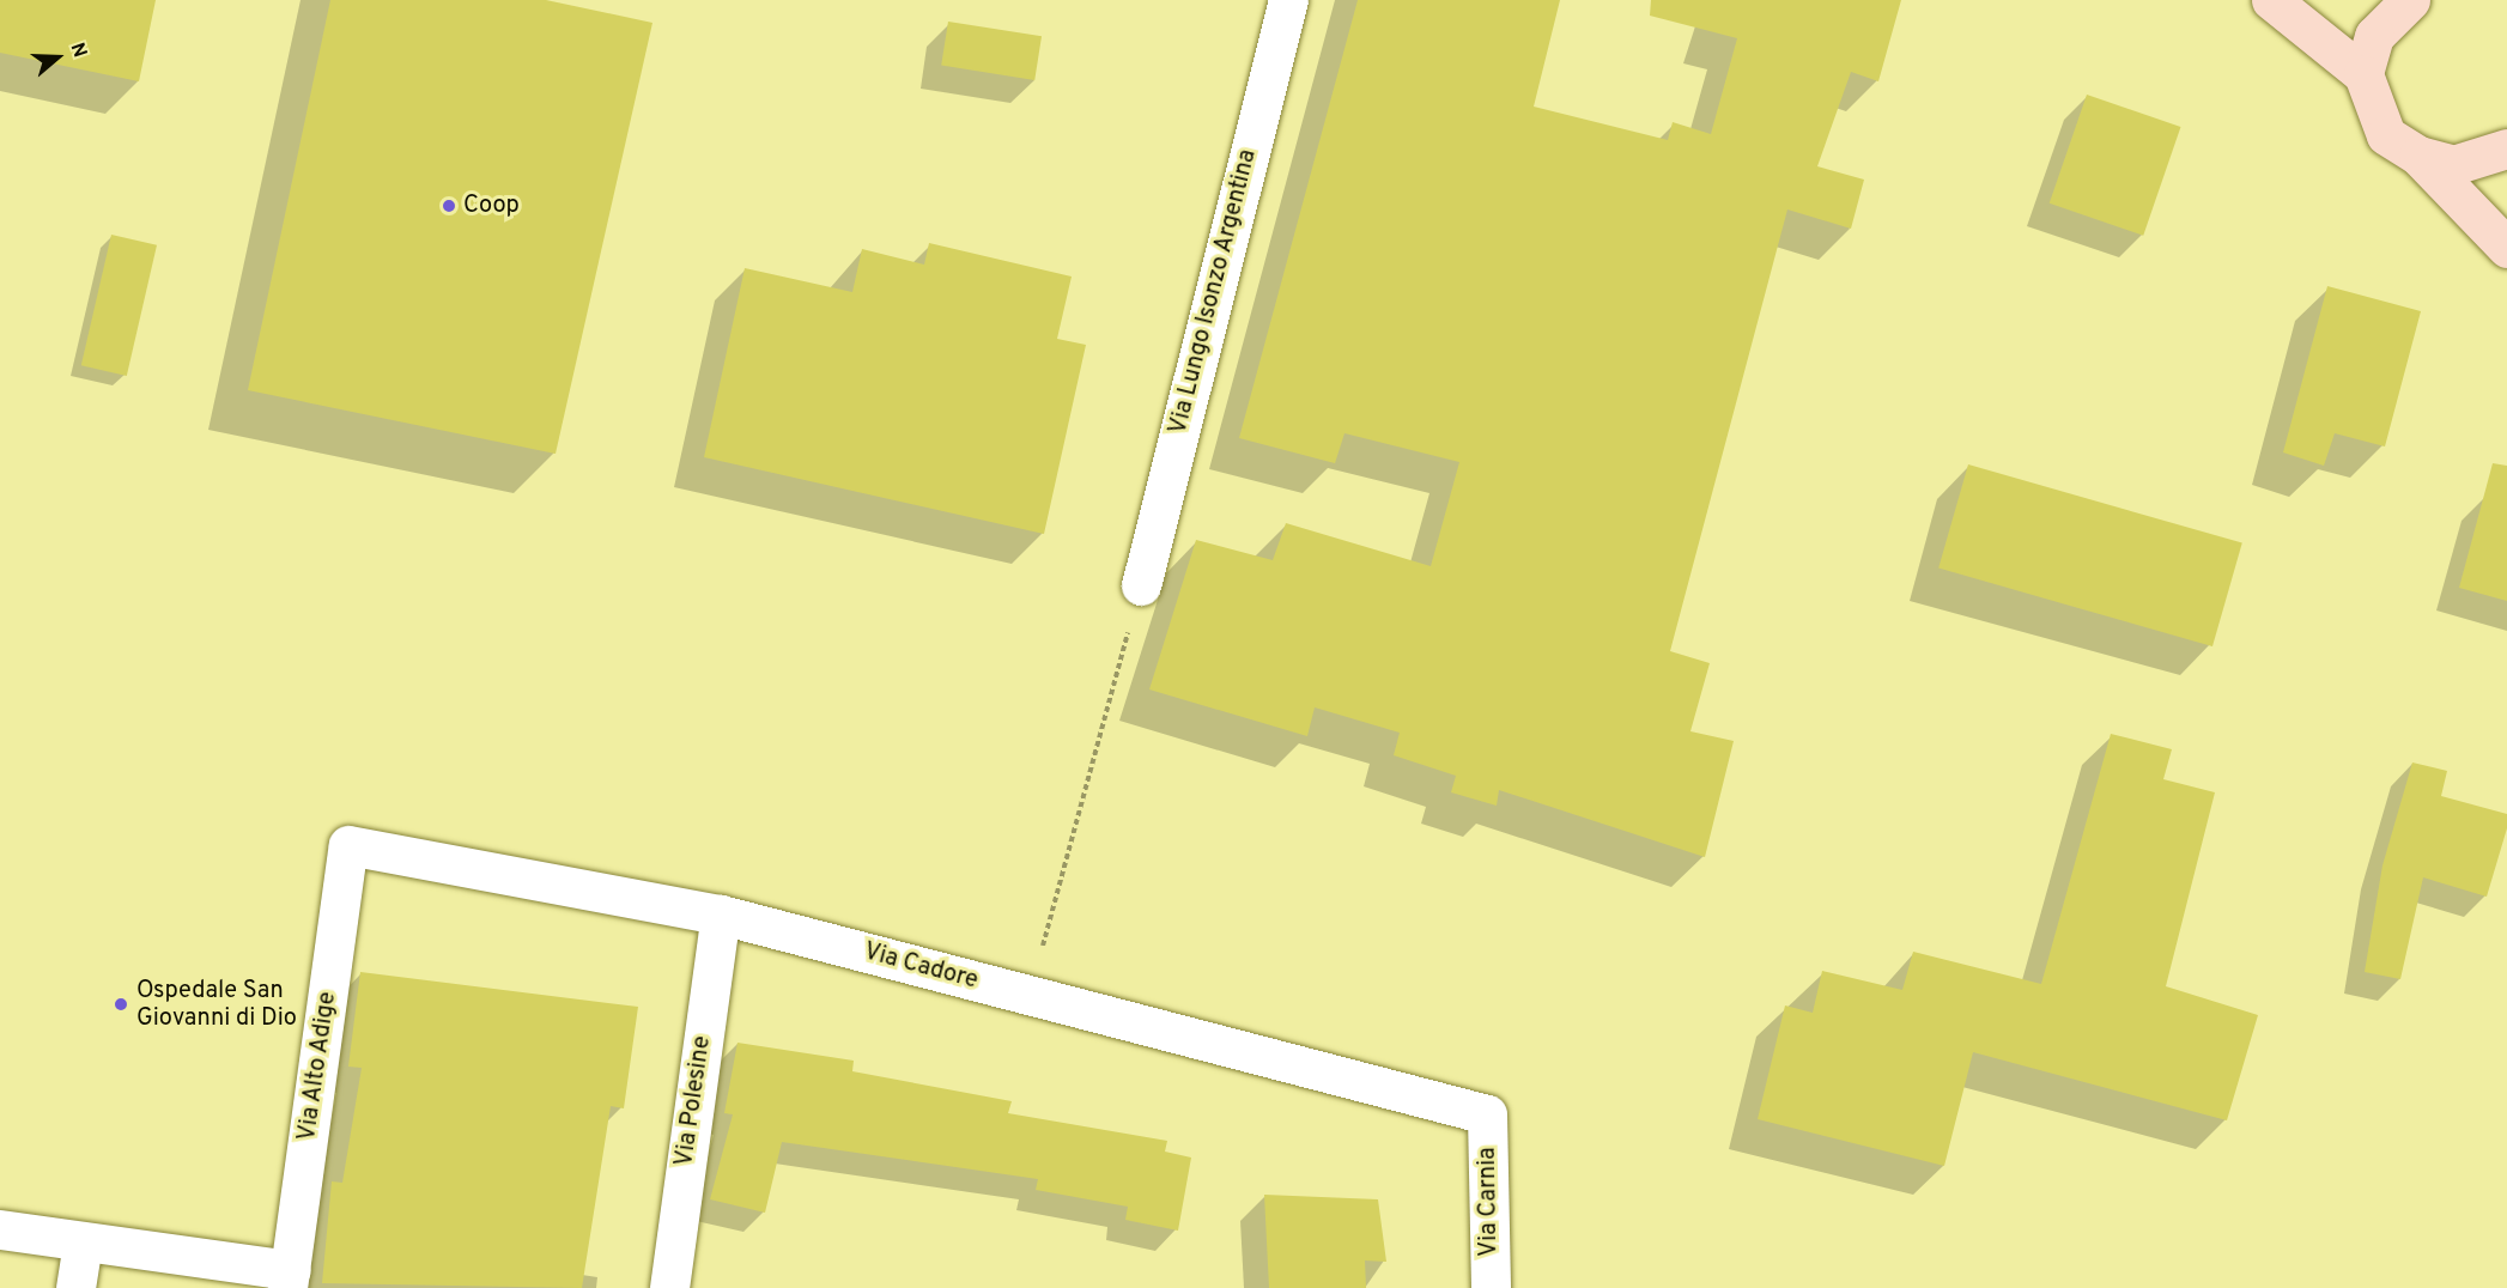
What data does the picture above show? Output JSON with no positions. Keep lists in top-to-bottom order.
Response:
{
  "streets": {
    "street": [
      "Via Lungo Isonzo Argentina",
      "Via Cadore",
      "Via Alto Adige",
      "Via Polesine",
      "Via Carnia"
    ]
  },
  "crossings": [
    ["Via Cadore", "Via Alto Adige"],
    ["Via Cadore", "Via Polesine"],
    ["Via Cadore", "Via Carnia"]
  ],
  "places": ["Coop", "Ospedale San Giovanni di Dio"],
  "north": "right"
}
